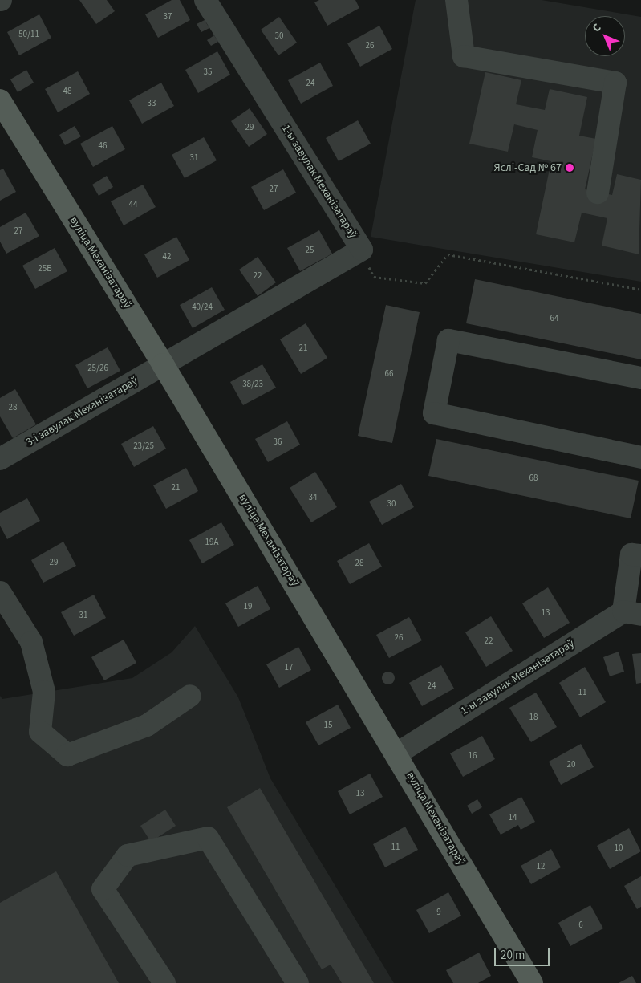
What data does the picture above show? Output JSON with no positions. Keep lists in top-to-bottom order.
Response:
{
  "streets": {
    "main road": ["вуліца Механізатараў"],
    "street": ["1-ы завулак Механізатараў", "3-і завулак Механізатараў"]
  },
  "crossings": [
    ["1-ы завулак Механізатараў", "вуліца Механізатараў"],
    ["1-ы завулак Механізатараў", "3-і завулак Механізатараў"],
    ["вуліца Механізатараў", "3-і завулак Механізатараў"]
  ],
  "places": ["Яслі-Сад № 67"],
  "house_numbers": [
    "37",
    "50/11",
    "30",
    "26",
    "35",
    "24",
    "48",
    "33",
    "29",
    "46",
    "31",
    "27",
    "44",
    "27",
    "25",
    "42",
    "25Б",
    "22",
    "40/24",
    "64",
    "21",
    "25/26",
    "66",
    "38/23",
    "28",
    "36",
    "23/25",
    "68",
    "21",
    "34",
    "30",
    "19А",
    "29",
    "28",
    "19",
    "13",
    "31",
    "26",
    "22",
    "17",
    "24",
    "11",
    "18",
    "15",
    "16",
    "20",
    "13",
    "14",
    "11",
    "10",
    "12",
    "9",
    "6"
  ],
  "scale_bar": "20 m",
  "north": "top left"
}
